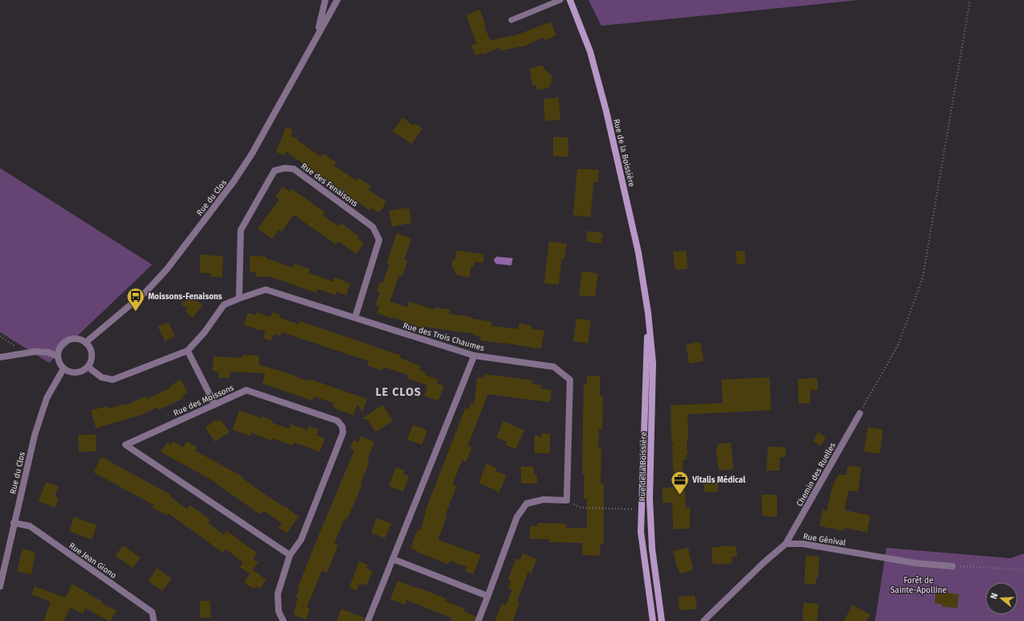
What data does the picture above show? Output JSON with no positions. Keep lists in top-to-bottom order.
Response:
{
  "streets": {
    "main road": ["Rue de la Boissière"],
    "street": [
      "Rue des Fenaisons",
      "Rue du Clos",
      "Rue des Trois Chaumes",
      "Rue des Moissons",
      "Chemin des Ruelles",
      "Rue Génival",
      "Rue Jean Giono"
    ]
  },
  "crossings": [
    ["Rue des Fenaisons", "Rue des Trois Chaumes"],
    ["Rue du Clos", "Rue des Trois Chaumes"],
    ["Rue du Clos", "Rue Jean Giono"],
    ["Chemin des Ruelles", "Rue Génival"]
  ],
  "districts": ["LE CLOS"],
  "parks": ["Forêt de Sainte-Apolline"],
  "places": {
    "bus stop": ["Moissons-Fenaisons"],
    "office": ["Vitalis Médical"]
  },
  "north": "left"
}
